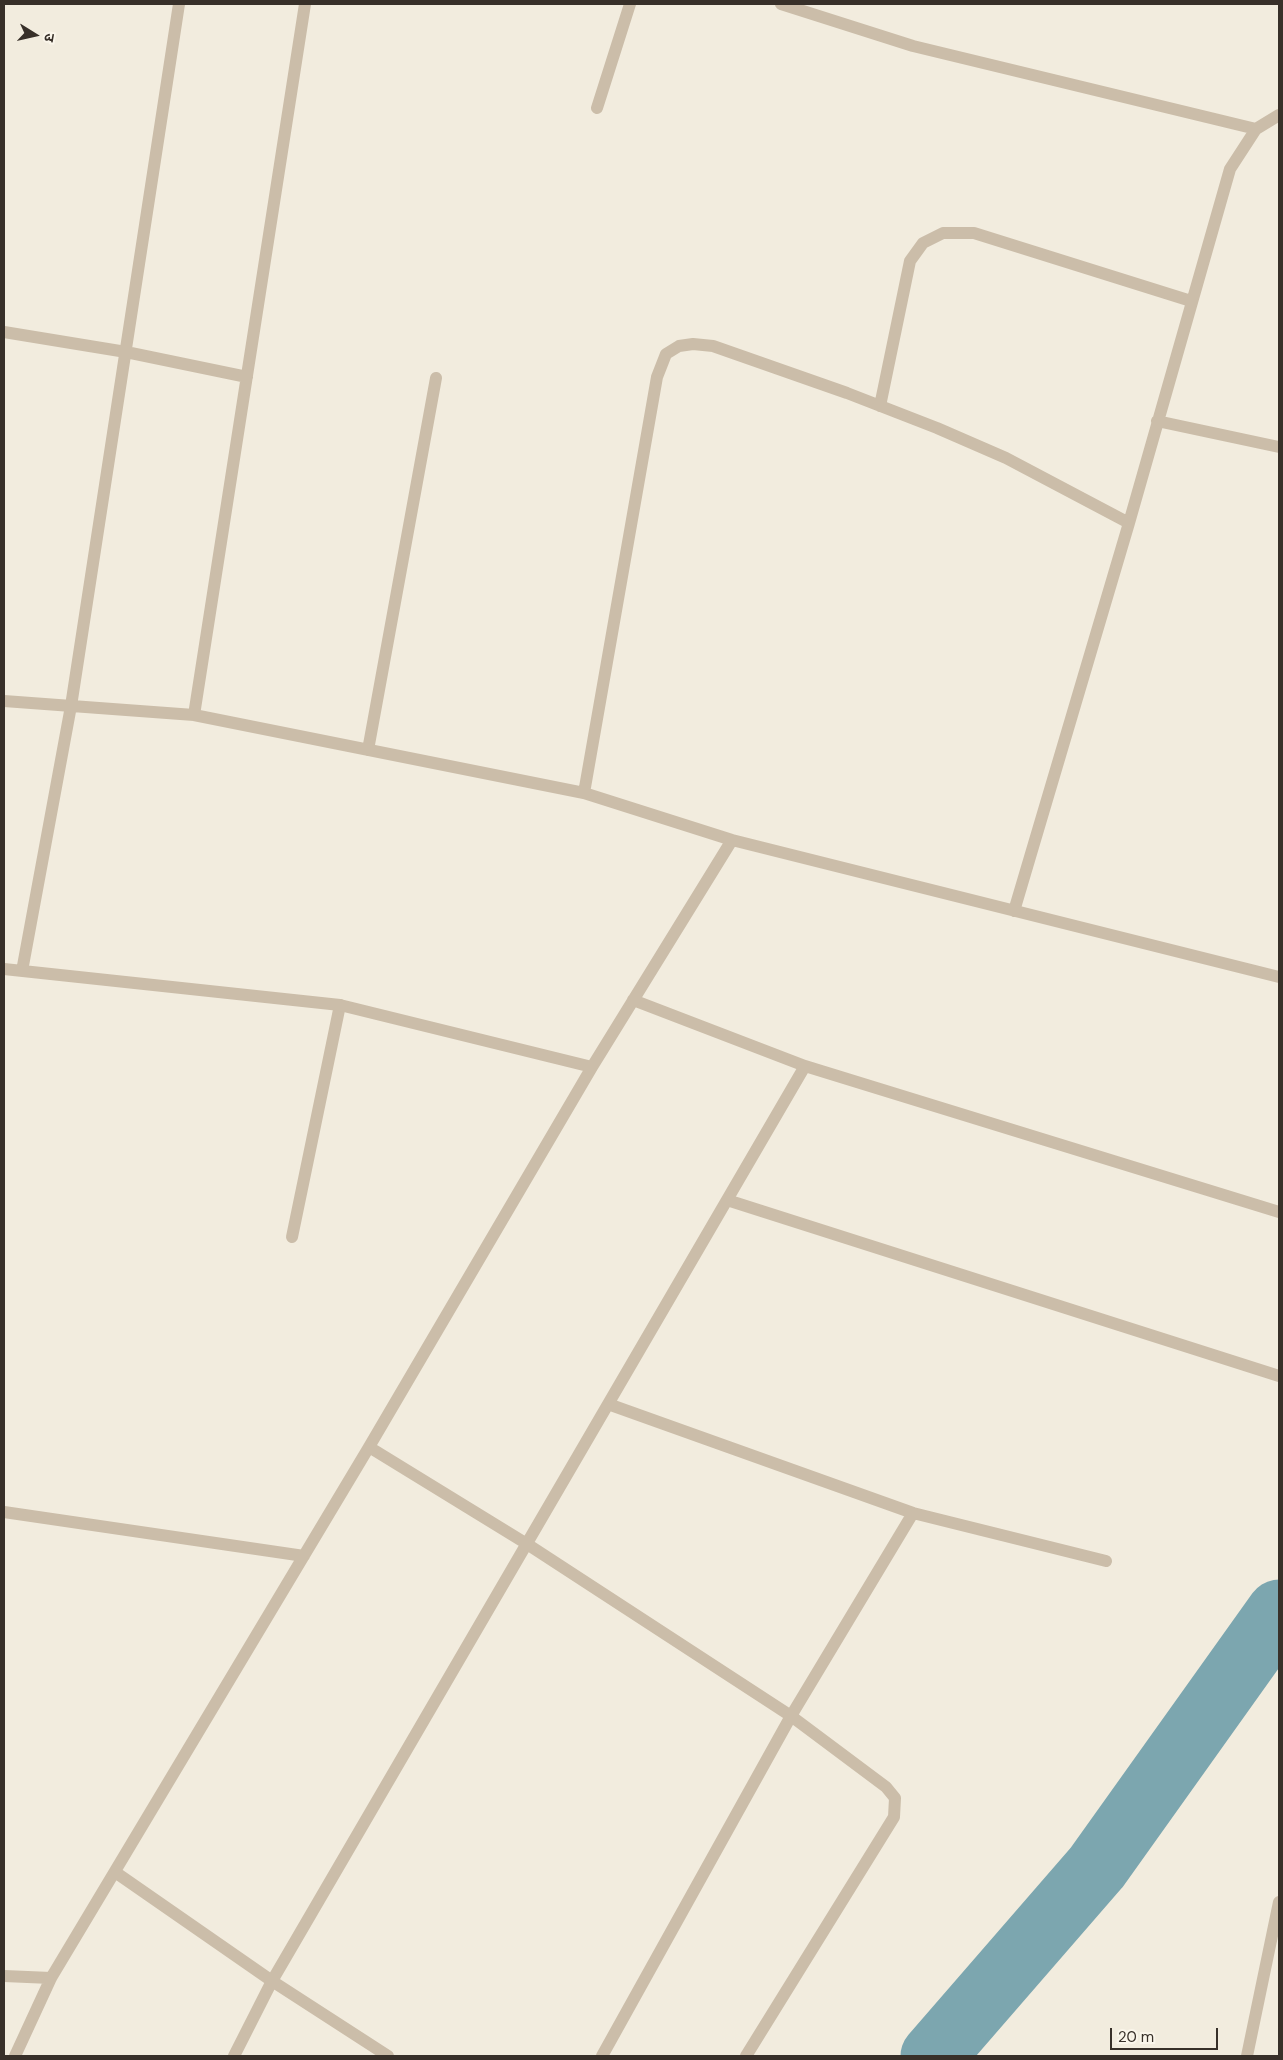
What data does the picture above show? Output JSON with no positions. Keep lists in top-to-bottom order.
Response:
{
  "scale_bar": "20 m",
  "north": "right"
}
